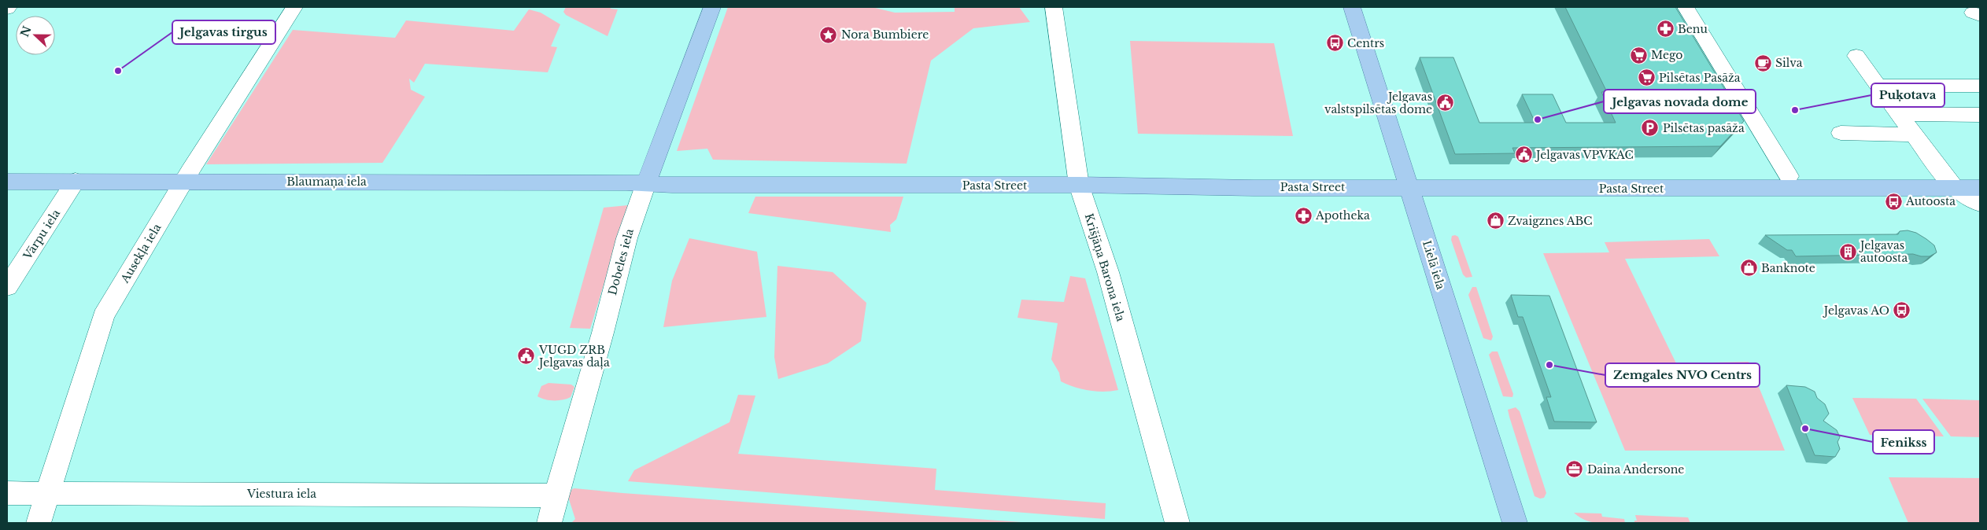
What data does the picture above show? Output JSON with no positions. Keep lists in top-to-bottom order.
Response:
{
  "streets": {
    "main road": [
      "Blaumaņa iela",
      "Pasta Street",
      "Dobeles iela",
      "Lielā iela"
    ],
    "street": [
      "Vārpu iela",
      "Ausekļa iela",
      "Krišjāņa Barona iela",
      "Viestura iela"
    ]
  },
  "crossings": [
    ["Blaumaņa iela", "Pasta Street"],
    ["Blaumaņa iela", "Vārpu iela"],
    ["Blaumaņa iela", "Ausekļa iela"],
    ["Blaumaņa iela", "Dobeles iela"],
    ["Pasta Street", "Dobeles iela"],
    ["Pasta Street", "Lielā iela"],
    ["Pasta Street", "Krišjāņa Barona iela"],
    ["Ausekļa iela", "Viestura iela"],
    ["Dobeles iela", "Viestura iela"]
  ],
  "places": {
    "pharmacy": ["Benu", "Apotheka"],
    "place": ["Nora Bumbiere"],
    "bus stop": ["Centrs", "Autoosta", "Jelgavas AO"],
    "supermarket": ["Mego", "Pilsētas Pasāža"],
    "cafe": ["Silva"],
    "other": [
      "Jelgavas tirgus",
      "Puķotava",
      "Jelgavas novada dome",
      "Zemgales NVO Centrs",
      "Fenikss"
    ],
    "public building": ["Jelgavas valstspilsētas dome", "Jelgavas VPVKAC", "VUGD ZRB Jelgavas daļa"],
    "parking": ["Pilsētas pasāža"],
    "shop": ["Zvaigznes ABC", "Banknote"],
    "building": ["Jelgavas autoosta"],
    "office": ["Daina Andersone"]
  },
  "north": "left"
}
